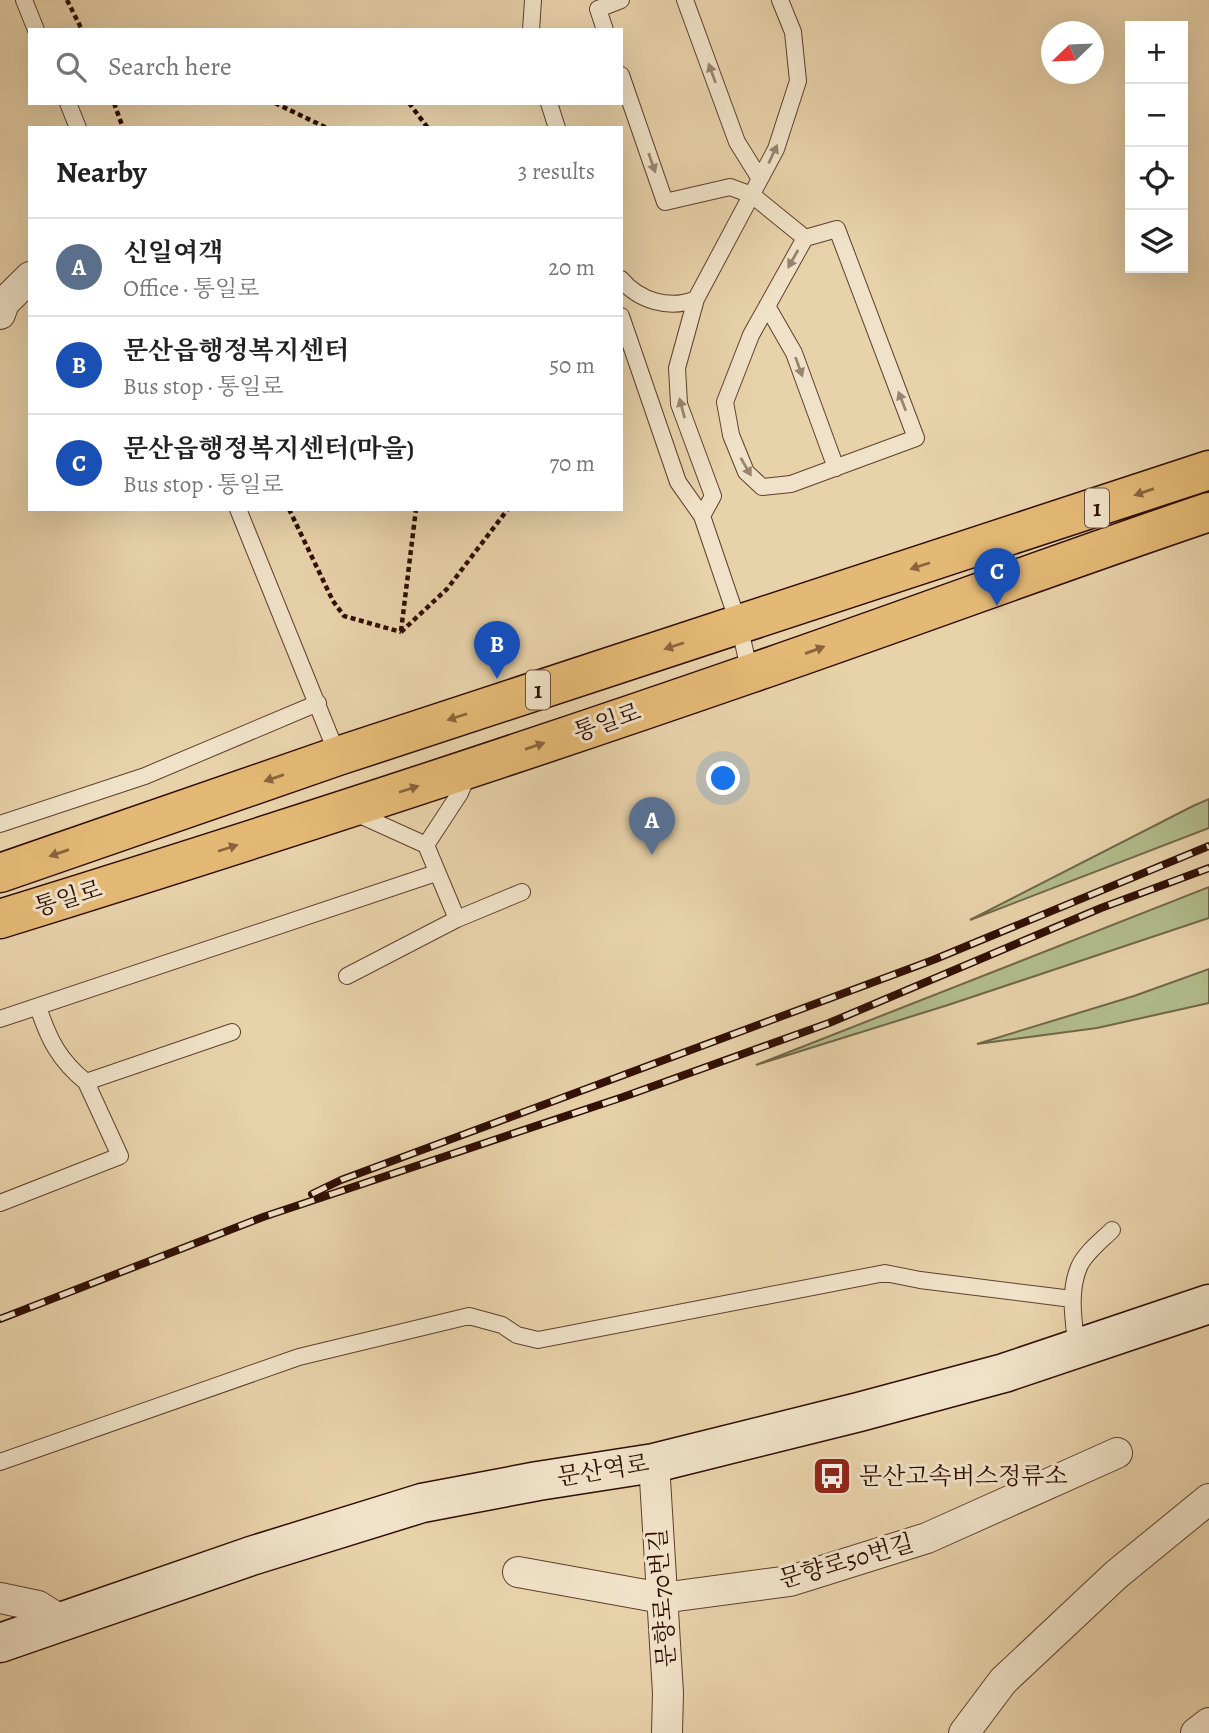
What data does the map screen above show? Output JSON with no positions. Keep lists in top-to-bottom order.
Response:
{
  "streets": {
    "main road": ["1", "통일로"],
    "street": ["문산역로", "문향로50번길", "문향로70번길"]
  },
  "crossings": [
    ["문산역로", "문향로70번길"],
    ["문향로50번길", "문향로70번길"]
  ],
  "places": {
    "bus stop": ["문산고속버스정류소"]
  },
  "north": "bottom left",
  "page": {
    "map_buttons": ["+", "−"],
    "search": "Search here",
    "heading": ["Nearby", "3 results"],
    "list": [
      {
        "mark": "A",
        "name": "신일여객",
        "note": "Office · 통일로",
        "value": "20 m"
      },
      {
        "mark": "B",
        "name": "문산읍행정복지센터",
        "note": "Bus stop · 통일로",
        "value": "50 m"
      },
      {
        "mark": "C",
        "name": "문산읍행정복지센터(마을)",
        "note": "Bus stop · 통일로",
        "value": "70 m"
      }
    ],
    "pins": ["C", "B", "A"]
  }
}
